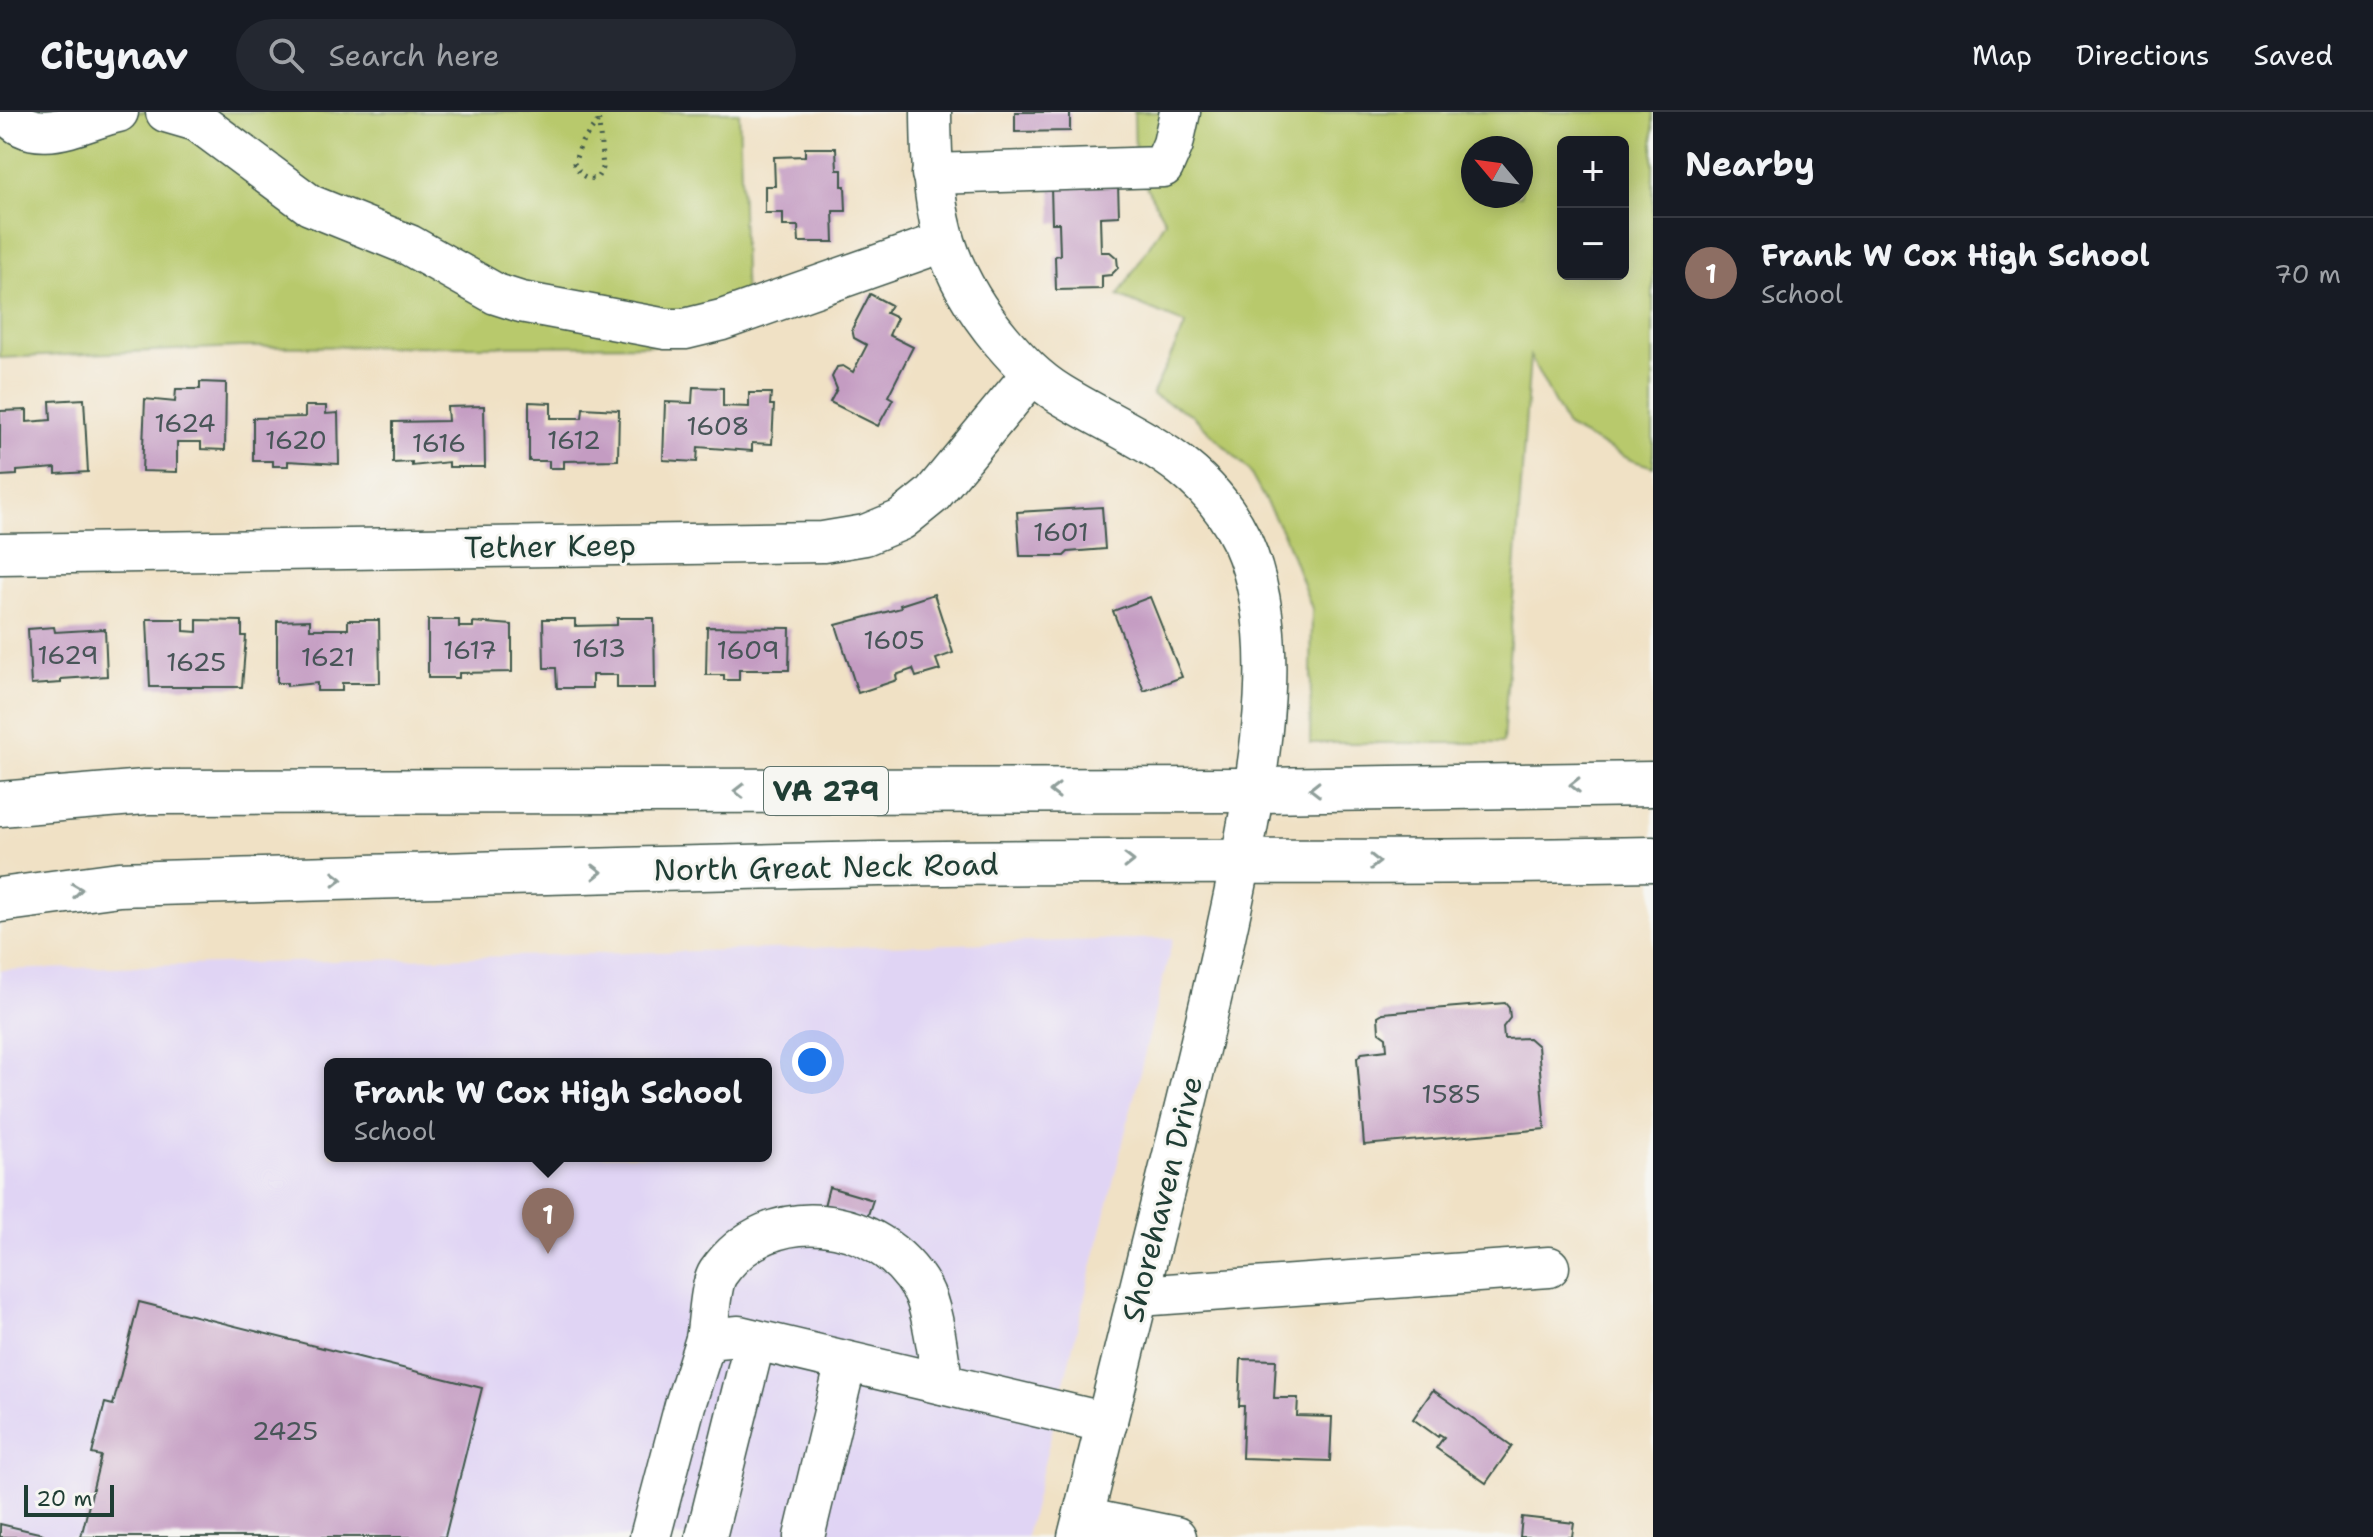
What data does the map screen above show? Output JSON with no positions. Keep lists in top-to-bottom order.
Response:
{
  "streets": {
    "main road": ["VA 279", "North Great Neck Road"],
    "street": ["Tether Keep", "Shorehaven Drive"]
  },
  "crossings": [
    ["Tether Keep", "Shorehaven Drive"],
    ["VA 279", "Shorehaven Drive"],
    ["North Great Neck Road", "Shorehaven Drive"]
  ],
  "house_numbers": [
    "1624",
    "1608",
    "1620",
    "1612",
    "1616",
    "1601",
    "1605",
    "1613",
    "1617",
    "1609",
    "1629",
    "1621",
    "1625",
    "1585",
    "2425"
  ],
  "scale_bar": "20 m",
  "north": "top left",
  "page": {
    "header": "Citynav",
    "search": "Search here",
    "nav": ["Map", "Directions", "Saved"],
    "heading": "Nearby",
    "map_buttons": ["+", "−"],
    "list": [
      {
        "mark": "1",
        "name": "Frank W Cox High School",
        "note": "School",
        "value": "70 m"
      }
    ],
    "popup": ["Frank W Cox High School", "School"],
    "pins": "1",
    "scale": "20 m"
  }
}
